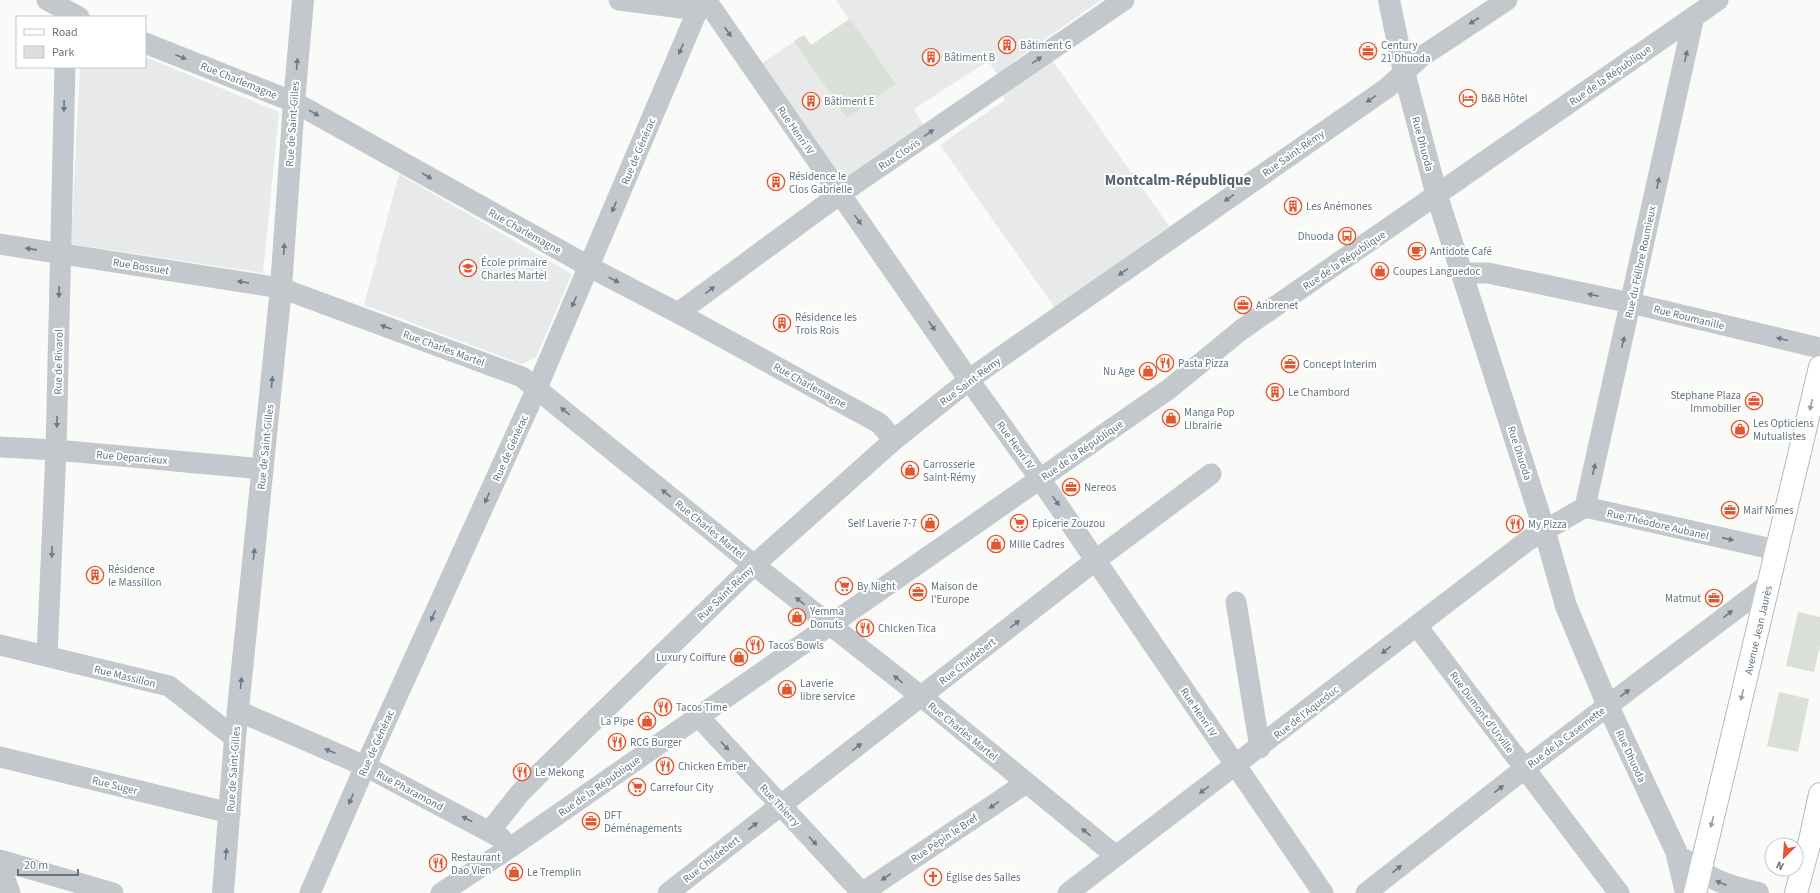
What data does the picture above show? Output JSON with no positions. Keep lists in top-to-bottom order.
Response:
{
  "streets": {
    "main road": ["Avenue Jean Jaurès"],
    "street": [
      "Rue de la République",
      "Rue Charlemagne",
      "Rue de Saint-Gilles",
      "Rue Henri IV",
      "Rue Dhuoda",
      "Rue de Générac",
      "Rue Saint-Rémy",
      "Rue Clovis",
      "Rue du Félibre Roumieux",
      "Rue Bossuet",
      "Rue Roumanille",
      "Rue Charles Martel",
      "Rue de Rivarol",
      "Rue Deparcieux",
      "Rue Théodore Aubanel",
      "Rue Childebert",
      "Rue Massillon",
      "Rue de l'Aqueduc",
      "Rue Dumont d'Urville",
      "Rue de la Casernette",
      "Rue Suger",
      "Rue Pharamond",
      "Rue Thierry",
      "Rue Pépin le Bref"
    ]
  },
  "crossings": [
    ["Rue de la République", "Rue Henri IV"],
    ["Rue de la République", "Rue Dhuoda"],
    ["Rue de la République", "Rue du Félibre Roumieux"],
    ["Rue de la République", "Rue Charles Martel"],
    ["Rue de la République", "Rue Pharamond"],
    ["Rue de la République", "Rue Thierry"],
    ["Rue Charlemagne", "Rue de Saint-Gilles"],
    ["Rue Charlemagne", "Rue de Générac"],
    ["Rue Charlemagne", "Rue Saint-Rémy"],
    ["Rue Charlemagne", "Rue Clovis"],
    ["Rue de Saint-Gilles", "Rue Bossuet"],
    ["Rue de Saint-Gilles", "Rue Charles Martel"],
    ["Rue de Saint-Gilles", "Rue Deparcieux"],
    ["Rue de Saint-Gilles", "Rue Massillon"],
    ["Rue de Saint-Gilles", "Rue Suger"],
    ["Rue de Saint-Gilles", "Rue Pharamond"],
    ["Rue Henri IV", "Rue de Générac"],
    ["Rue Henri IV", "Rue Saint-Rémy"],
    ["Rue Henri IV", "Rue Clovis"],
    ["Rue Henri IV", "Rue Childebert"],
    ["Rue Henri IV", "Rue de l'Aqueduc"],
    ["Rue Dhuoda", "Rue Saint-Rémy"],
    ["Rue Dhuoda", "Rue Roumanille"],
    ["Rue Dhuoda", "Rue de l'Aqueduc"],
    ["Rue Dhuoda", "Rue de la Casernette"],
    ["Rue de Générac", "Rue Charles Martel"],
    ["Rue de Générac", "Rue Pharamond"],
    ["Rue Saint-Rémy", "Rue Charles Martel"],
    ["Rue Saint-Rémy", "Rue Pharamond"],
    ["Rue du Félibre Roumieux", "Rue Roumanille"],
    ["Rue du Félibre Roumieux", "Rue Théodore Aubanel"],
    ["Rue Bossuet", "Rue Charles Martel"],
    ["Rue Bossuet", "Rue de Rivarol"],
    ["Rue Charles Martel", "Rue Childebert"],
    ["Rue Charles Martel", "Rue de l'Aqueduc"],
    ["Rue Charles Martel", "Rue Pépin le Bref"],
    ["Rue de Rivarol", "Rue Deparcieux"],
    ["Rue de Rivarol", "Rue Massillon"],
    ["Rue Théodore Aubanel", "Avenue Jean Jaurès"],
    ["Avenue Jean Jaurès", "Rue de la Casernette"],
    ["Rue Childebert", "Rue Thierry"],
    ["Rue de l'Aqueduc", "Rue Dumont d'Urville"],
    ["Rue Dumont d'Urville", "Rue de la Casernette"],
    ["Rue Thierry", "Rue Pépin le Bref"]
  ],
  "one_way": [
    "Rue Charlemagne",
    "Rue de Saint-Gilles",
    "Rue Henri IV",
    "Rue de Générac",
    "Rue Saint-Rémy",
    "Rue Clovis",
    "Rue du Félibre Roumieux",
    "Rue Bossuet",
    "Rue Roumanille",
    "Rue Charles Martel",
    "Rue de Rivarol",
    "Rue Théodore Aubanel",
    "Avenue Jean Jaurès",
    "Rue Childebert",
    "Rue de l'Aqueduc",
    "Rue de la Casernette",
    "Rue Pharamond",
    "Rue Thierry",
    "Rue Pépin le Bref"
  ],
  "districts": ["Montcalm-République"],
  "places": {
    "building": [
      "Bâtiment G",
      "Bâtiment B",
      "Bâtiment E",
      "Résidence le Clos Gabrielle",
      "Les Anémones",
      "Résidence les Trois Rois",
      "Le Chambord",
      "Résidence le Massillon"
    ],
    "office": [
      "Century 21 Dhuoda",
      "Anbrenet",
      "Concept Interim",
      "Stephane Plaza Immobilier",
      "Nereos",
      "Maif Nîmes",
      "Maison de l'Europe",
      "Matmut",
      "DFT Déménagements"
    ],
    "hotel": ["B&B Hôtel"],
    "bus stop": ["Dhuoda"],
    "cafe": ["Antidote Café"],
    "school or university": ["École primaire Charles Martel"],
    "shop": [
      "Coupes Languedoc",
      "Nu Age",
      "Manga Pop Librairie",
      "Les Opticiens Mutualistes",
      "Carrosserie Saint-Rémy",
      "Self Laverie 7-7",
      "Mille Cadres",
      "Yemma Donuts",
      "Luxury Coiffure",
      "Laverie libre service",
      "La Pipe",
      "Le Tremplin"
    ],
    "restaurant": [
      "Pasta Pizza",
      "My Pizza",
      "Chicken Tica",
      "Tacos Bowls",
      "Tacos Time",
      "RCG Burger",
      "Chicken Ember",
      "Le Mekong",
      "Restaurant Dao Vien"
    ],
    "supermarket": ["Epicerie Zouzou", "By Night", "Carrefour City"],
    "church": ["Église des Salles"]
  },
  "legend": ["Road", "Park"],
  "scale_bar": "20 m",
  "north": "bottom left"
}
